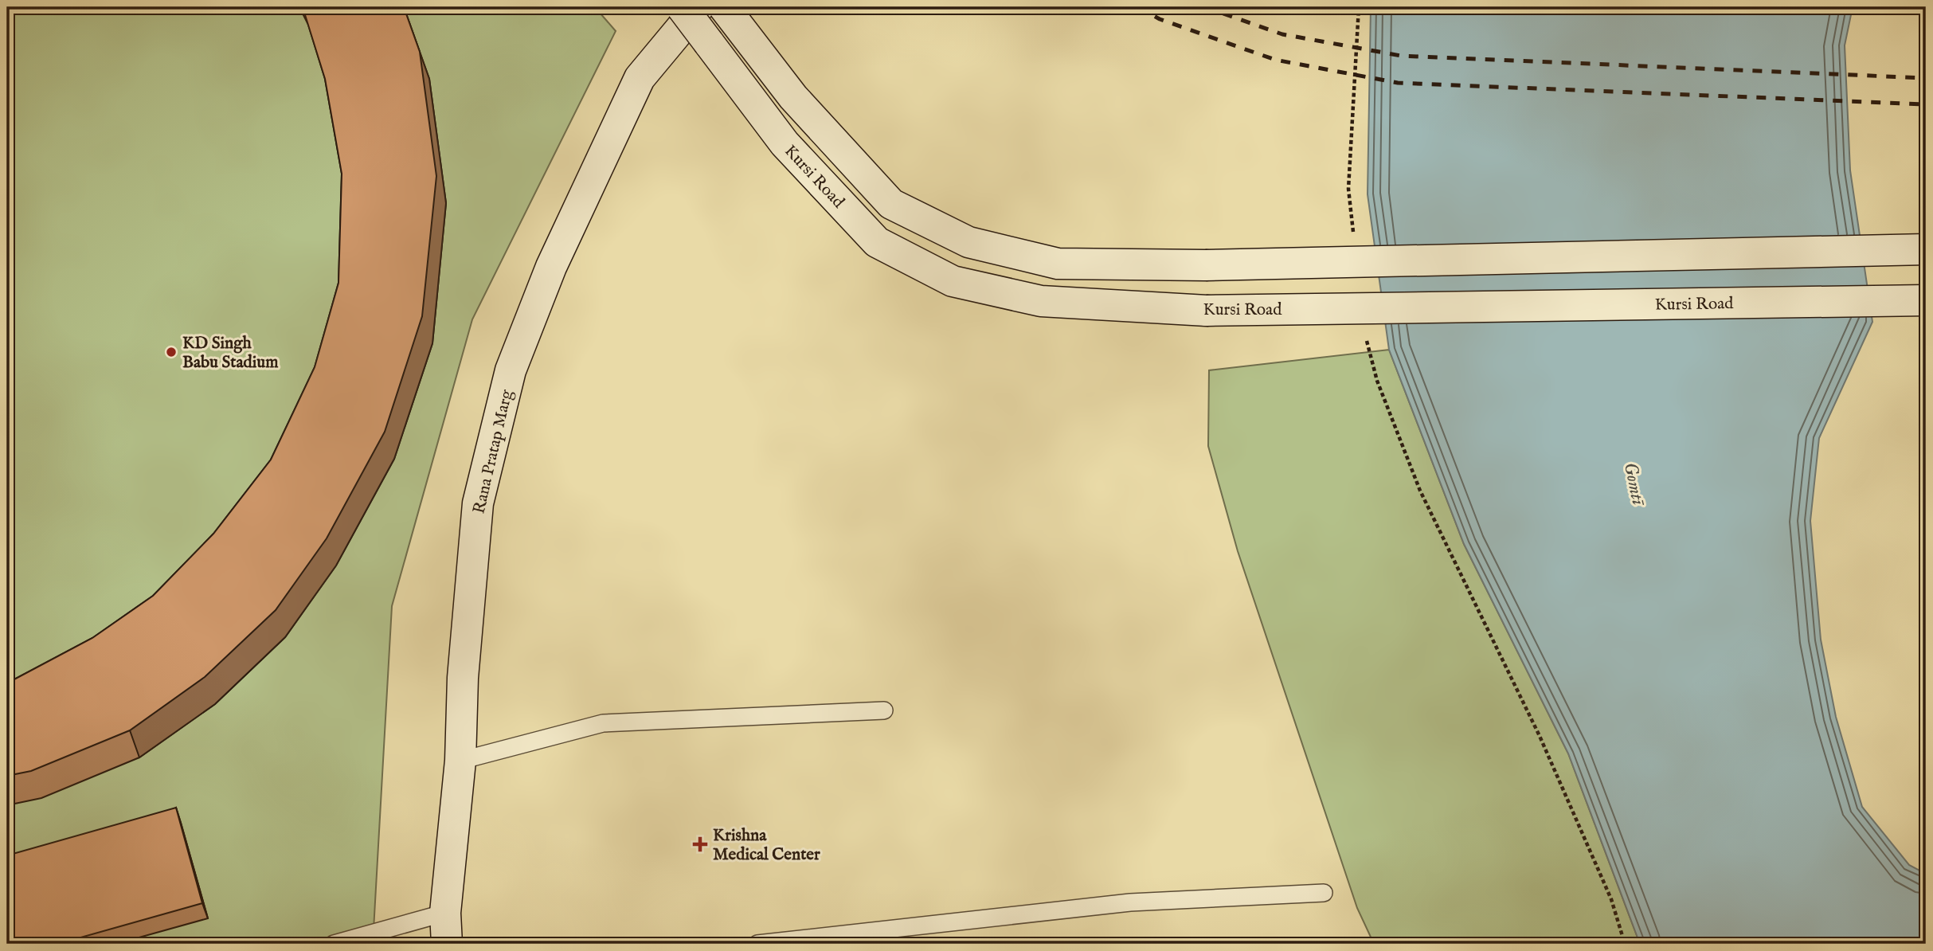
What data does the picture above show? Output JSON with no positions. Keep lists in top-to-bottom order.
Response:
{
  "streets": {
    "main road": ["Kursi Road", "Rana Pratap Marg"]
  },
  "water": ["Gomtī"],
  "places": {
    "other": ["KD Singh Babu Stadium"],
    "health": ["Krishna Medical Center"]
  }
}
